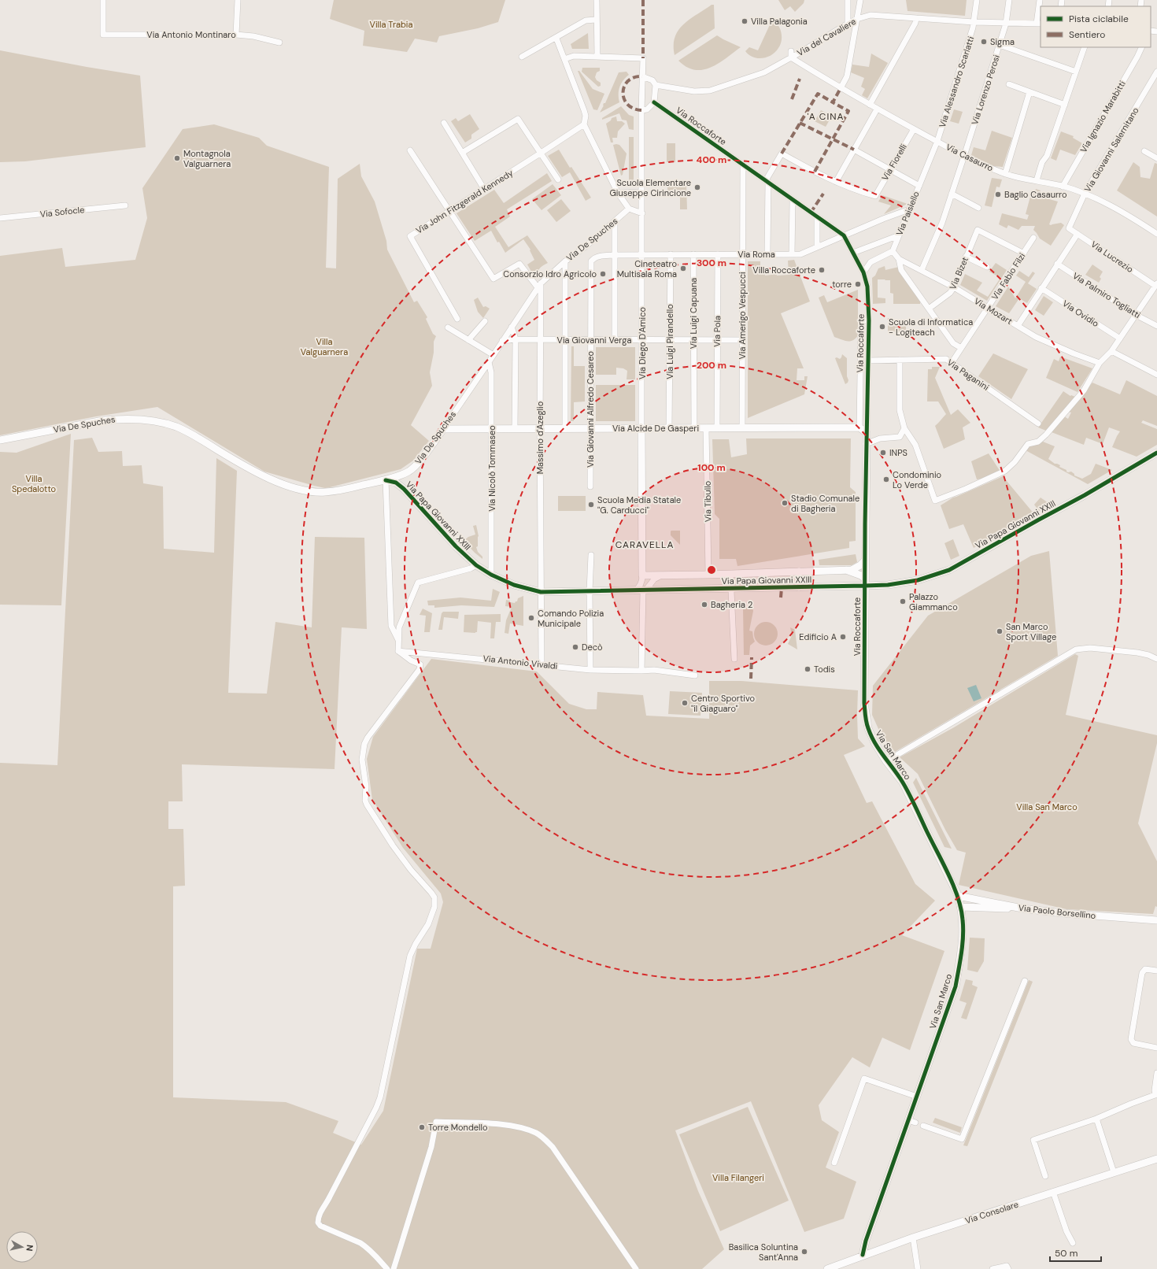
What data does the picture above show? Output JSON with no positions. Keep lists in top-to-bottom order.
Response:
{
  "streets": {
    "street": [
      "Via Antonio Montinaro",
      "Via del Cavaliere",
      "Via Alessandro Scarlatti",
      "Via Lorenzo Perosi",
      "Via Ignazio Marabitti",
      "Via Roccaforte",
      "Via Giovanni Salernitano",
      "Via Casaurro",
      "Via Fiorelli",
      "Via John Fitzgerald Kennedy",
      "Via Sofocle",
      "Via Paisiello",
      "Via De Spuches",
      "Via Roma",
      "Via Lucrezio",
      "Via Bizet",
      "Via Fabio Filzi",
      "Via Palmiro Togliatti",
      "Via Mozart",
      "Via Luigi Capuana",
      "Via Ovidio",
      "Via Amerigo Vespucci",
      "Via Pola",
      "Via Giovanni Verga",
      "Via Luigi Pirandello",
      "Via Diego D'Amico",
      "Via Paganini",
      "Via Giovanni Alfredo Cesareo",
      "Via Alcide De Gasperi",
      "Massimo d'Azeglio",
      "Via Nicolò Tommaseo",
      "Via Tibullo",
      "Via Papa Giovanni XXIII",
      "Via Antonio Vivaldi",
      "Via San Marco",
      "Via Paolo Borsellino",
      "Via Consolare"
    ]
  },
  "crossings": [
    ["Via del Cavaliere", "Via Alessandro Scarlatti"],
    ["Via del Cavaliere", "Via Lorenzo Perosi"],
    ["Via del Cavaliere", "Via Casaurro"],
    ["Via Alessandro Scarlatti", "Via Casaurro"],
    ["Via Alessandro Scarlatti", "Via Paisiello"],
    ["Via Lorenzo Perosi", "Via Casaurro"],
    ["Via Lorenzo Perosi", "Via Mozart"],
    ["Via Ignazio Marabitti", "Via Casaurro"],
    ["Via Roccaforte", "Via Roma"],
    ["Via Roccaforte", "Via Amerigo Vespucci"],
    ["Via Roccaforte", "Via Paganini"],
    ["Via Roccaforte", "Via Papa Giovanni XXIII"],
    ["Via Roccaforte", "Via San Marco"],
    ["Via Giovanni Salernitano", "Via Casaurro"],
    ["Via Giovanni Salernitano", "Via Lucrezio"],
    ["Via Casaurro", "Via Fiorelli"],
    ["Via Casaurro", "Via Paisiello"],
    ["Via Paisiello", "Via Roma"],
    ["Via Paisiello", "Via Mozart"],
    ["Via De Spuches", "Via Giovanni Verga"],
    ["Via De Spuches", "Via Alcide De Gasperi"],
    ["Via De Spuches", "Massimo d'Azeglio"],
    ["Via De Spuches", "Via Nicolò Tommaseo"],
    ["Via De Spuches", "Via Papa Giovanni XXIII"],
    ["Via Roma", "Via Luigi Capuana"],
    ["Via Roma", "Via Amerigo Vespucci"],
    ["Via Roma", "Via Pola"],
    ["Via Roma", "Via Luigi Pirandello"],
    ["Via Roma", "Via Diego D'Amico"],
    ["Via Roma", "Via Giovanni Alfredo Cesareo"],
    ["Via Bizet", "Via Fabio Filzi"],
    ["Via Bizet", "Via Mozart"],
    ["Via Fabio Filzi", "Via Mozart"],
    ["Via Fabio Filzi", "Via Paganini"],
    ["Via Luigi Capuana", "Via Giovanni Verga"],
    ["Via Luigi Capuana", "Via Alcide De Gasperi"],
    ["Via Amerigo Vespucci", "Via Giovanni Verga"],
    ["Via Amerigo Vespucci", "Via Alcide De Gasperi"],
    ["Via Pola", "Via Giovanni Verga"],
    ["Via Pola", "Via Alcide De Gasperi"],
    ["Via Giovanni Verga", "Via Luigi Pirandello"],
    ["Via Giovanni Verga", "Via Diego D'Amico"],
    ["Via Giovanni Verga", "Via Giovanni Alfredo Cesareo"],
    ["Via Giovanni Verga", "Massimo d'Azeglio"],
    ["Via Luigi Pirandello", "Via Alcide De Gasperi"],
    ["Via Diego D'Amico", "Via Alcide De Gasperi"],
    ["Via Diego D'Amico", "Via Papa Giovanni XXIII"],
    ["Via Giovanni Alfredo Cesareo", "Via Alcide De Gasperi"],
    ["Via Alcide De Gasperi", "Massimo d'Azeglio"],
    ["Via Alcide De Gasperi", "Via Nicolò Tommaseo"],
    ["Via Alcide De Gasperi", "Via Tibullo"],
    ["Massimo d'Azeglio", "Via Papa Giovanni XXIII"],
    ["Massimo d'Azeglio", "Via Antonio Vivaldi"],
    ["Via Nicolò Tommaseo", "Via Papa Giovanni XXIII"],
    ["Via Tibullo", "Via Papa Giovanni XXIII"],
    ["Via San Marco", "Via Paolo Borsellino"],
    ["Via San Marco", "Via Consolare"]
  ],
  "districts": ["'A CINA", "CARAVELLA"],
  "parks": [
    "Villa Trabia",
    "Villa Valguarnera",
    "Villa Spedalotto",
    "Villa San Marco",
    "Villa Filangeri"
  ],
  "places": [
    "Villa Palagonia",
    "Sigma",
    "Montagnola Valguarnera",
    "Scuola Elementare Giuseppe Cirincione",
    "Baglio Casaurro",
    "Cineteatro Multisala Roma",
    "Villa Roccaforte",
    "Consorzio Idro Agricolo",
    "torre",
    "Scuola di Informatica - Logiteach",
    "INPS",
    "Condominio Lo Verde",
    "Stadio Comunale di Bagheria",
    "Scuola Media Statale \"G. Carducci\"",
    "Palazzo Giammanco",
    "Bagheria 2",
    "Comando Polizia Municipale",
    "San Marco Sport Village",
    "Edificio A",
    "Decò",
    "Todis",
    "Centro Sportivo \"il Giaguaro\"",
    "Torre Mondello",
    "Basilica Soluntina Sant'Anna"
  ],
  "legend": ["Pista ciclabile", "Sentiero"],
  "scale_bar": "50 m",
  "north": "right",
  "rings": [
    "400 m",
    "300 m",
    "200 m",
    "100 m"
  ]
}
